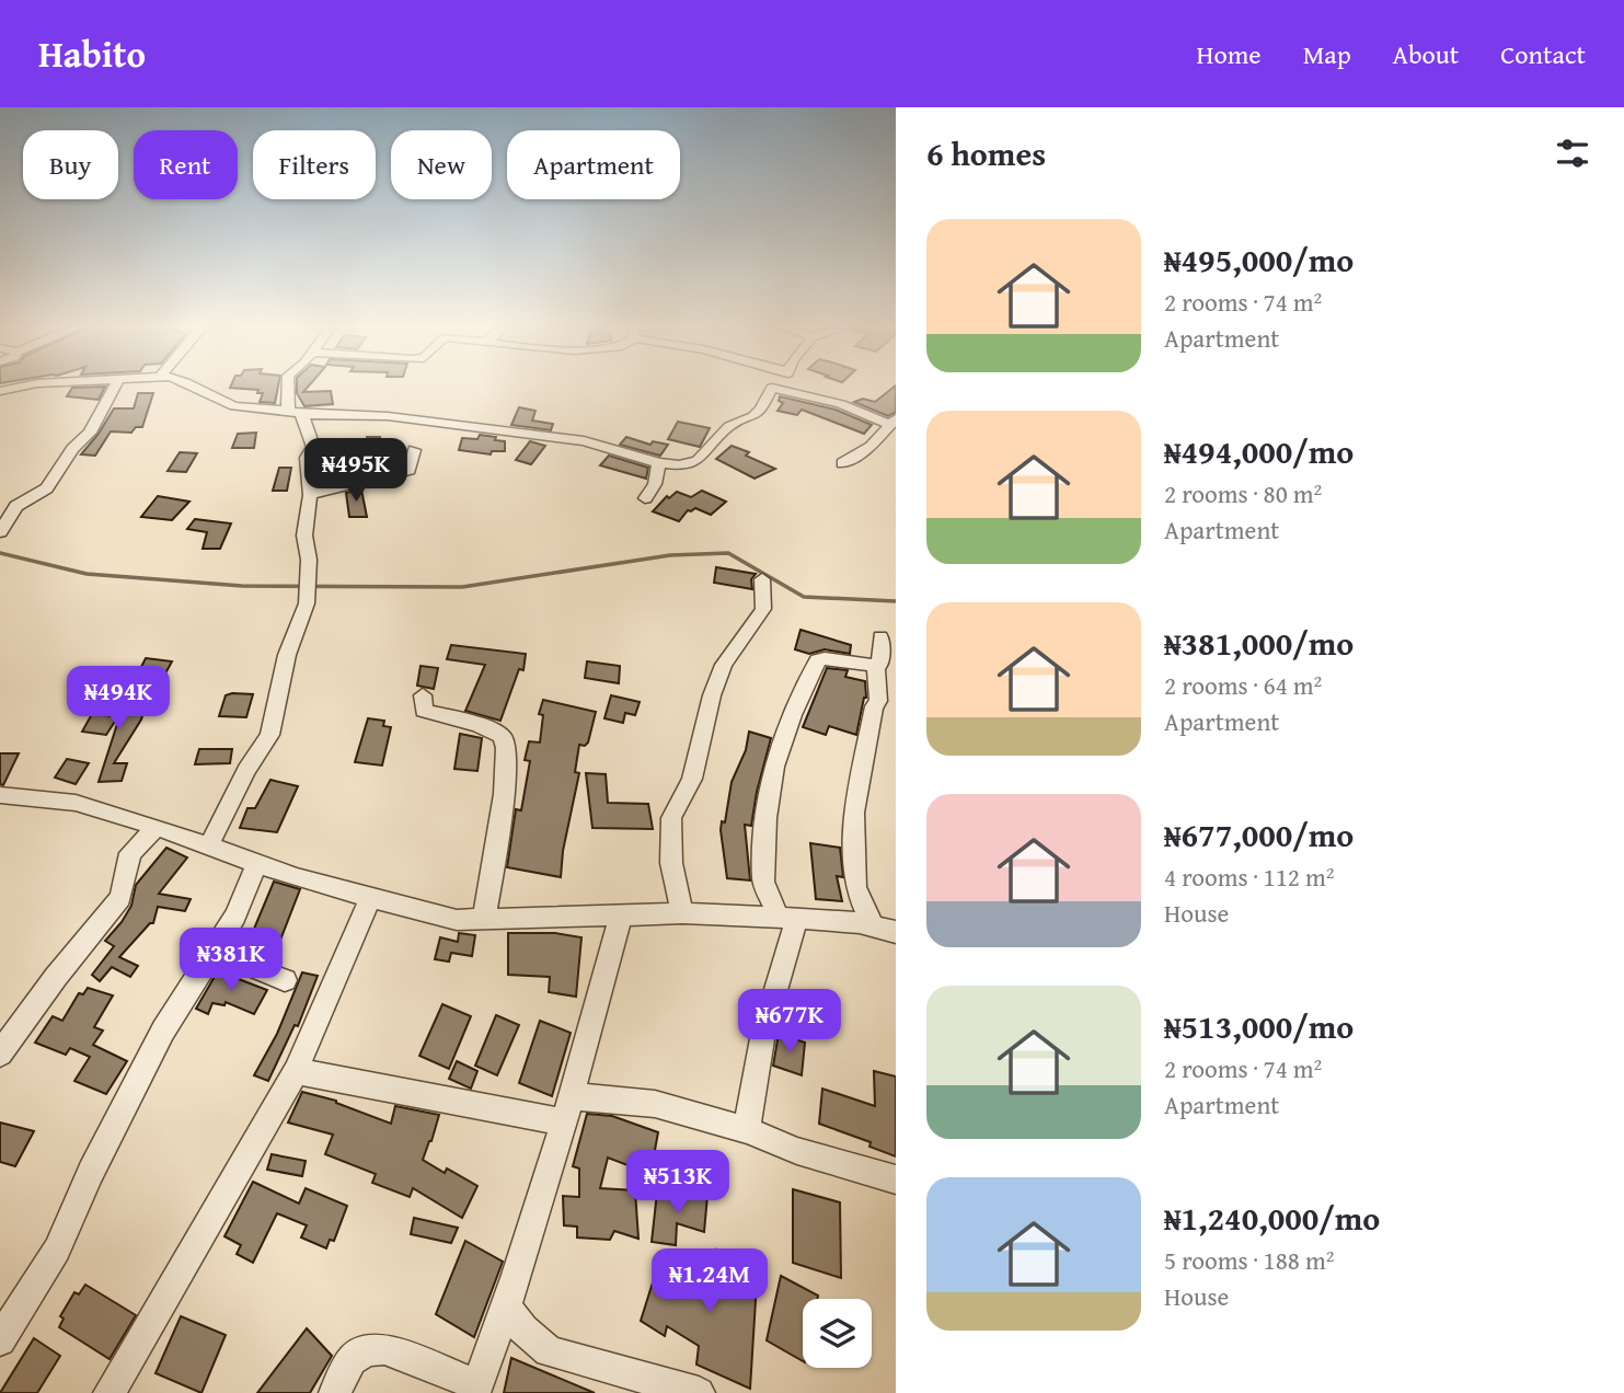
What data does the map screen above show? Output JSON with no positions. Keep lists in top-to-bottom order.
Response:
{
  "page": {
    "header": "Habito",
    "nav": [
      "Home",
      "Map",
      "About",
      "Contact"
    ],
    "heading": "6 homes",
    "chip": [
      "Buy",
      "Rent",
      "Filters",
      "New",
      "Apartment"
    ],
    "list": [
      {
        "name": "₦495,000/mo",
        "note": "2 rooms · 74 m² · Apartment"
      },
      {
        "name": "₦494,000/mo",
        "note": "2 rooms · 80 m² · Apartment"
      },
      {
        "name": "₦381,000/mo",
        "note": "2 rooms · 64 m² · Apartment"
      },
      {
        "name": "₦677,000/mo",
        "note": "4 rooms · 112 m² · House"
      },
      {
        "name": "₦513,000/mo",
        "note": "2 rooms · 74 m² · Apartment"
      },
      {
        "name": "₦1,240,000/mo",
        "note": "5 rooms · 188 m² · House"
      }
    ],
    "price": [
      "₦495K",
      "₦494K",
      "₦381K",
      "₦677K",
      "₦513K",
      "₦1.24M"
    ]
  }
}
